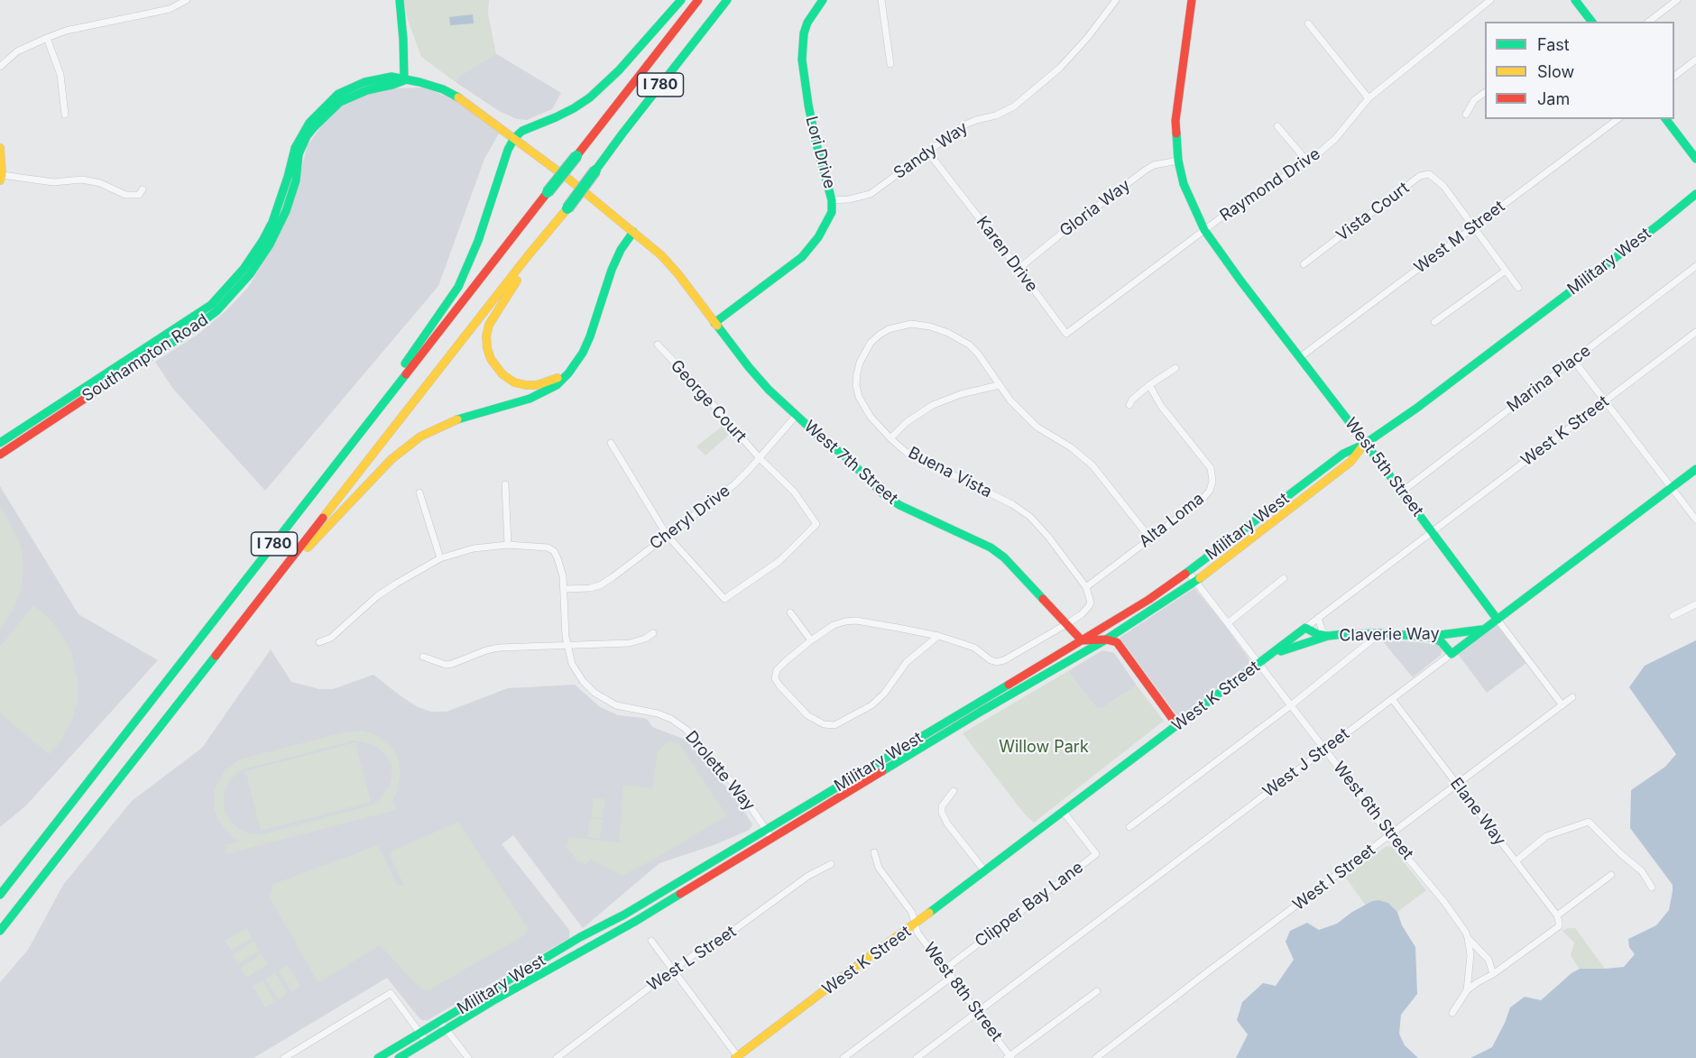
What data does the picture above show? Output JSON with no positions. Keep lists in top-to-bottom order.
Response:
{
  "streets": {
    "main road": [
      "I 780",
      "Lori Drive",
      "Military West",
      "Southampton Road",
      "West K Street",
      "West 7th Street",
      "West 5th Street",
      "Claverie Way",
      "West J Street"
    ],
    "street": [
      "Sandy Way",
      "Raymond Drive",
      "Gloria Way",
      "Vista Court",
      "West M Street",
      "Karen Drive",
      "Marina Place",
      "George Court",
      "Buena Vista",
      "Cheryl Drive",
      "Alta Loma",
      "Drolette Way",
      "West 6th Street",
      "Elane Way",
      "West I Street",
      "Clipper Bay Lane",
      "West L Street",
      "West 8th Street"
    ]
  },
  "crossings": [
    ["Sandy Way", "Lori Drive"],
    ["Sandy Way", "Karen Drive"],
    ["Lori Drive", "West 7th Street"],
    ["Raymond Drive", "Karen Drive"],
    ["Raymond Drive", "West 5th Street"],
    ["Gloria Way", "Karen Drive"],
    ["Gloria Way", "West 5th Street"],
    ["Vista Court", "West M Street"],
    ["West M Street", "West 5th Street"],
    ["Military West", "West 7th Street"],
    ["Military West", "West 5th Street"],
    ["Military West", "Drolette Way"],
    ["Military West", "West 6th Street"],
    ["Southampton Road", "West 7th Street"],
    ["Marina Place", "West 5th Street"],
    ["George Court", "Cheryl Drive"],
    ["West K Street", "West 5th Street"],
    ["West K Street", "Claverie Way"],
    ["West K Street", "West 6th Street"],
    ["West K Street", "Clipper Bay Lane"],
    ["West K Street", "West 8th Street"],
    ["West 7th Street", "Cheryl Drive"],
    ["West 5th Street", "West J Street"],
    ["West 5th Street", "West I Street"],
    ["Buena Vista", "Alta Loma"],
    ["Cheryl Drive", "Drolette Way"],
    ["Claverie Way", "West J Street"],
    ["West J Street", "West 6th Street"],
    ["West J Street", "Elane Way"],
    ["West J Street", "West 8th Street"],
    ["West 6th Street", "Elane Way"],
    ["West 6th Street", "West I Street"],
    ["Elane Way", "West I Street"],
    ["Clipper Bay Lane", "West 8th Street"]
  ],
  "parks": ["Willow Park"],
  "legend": ["Fast", "Slow", "Jam"]
}
